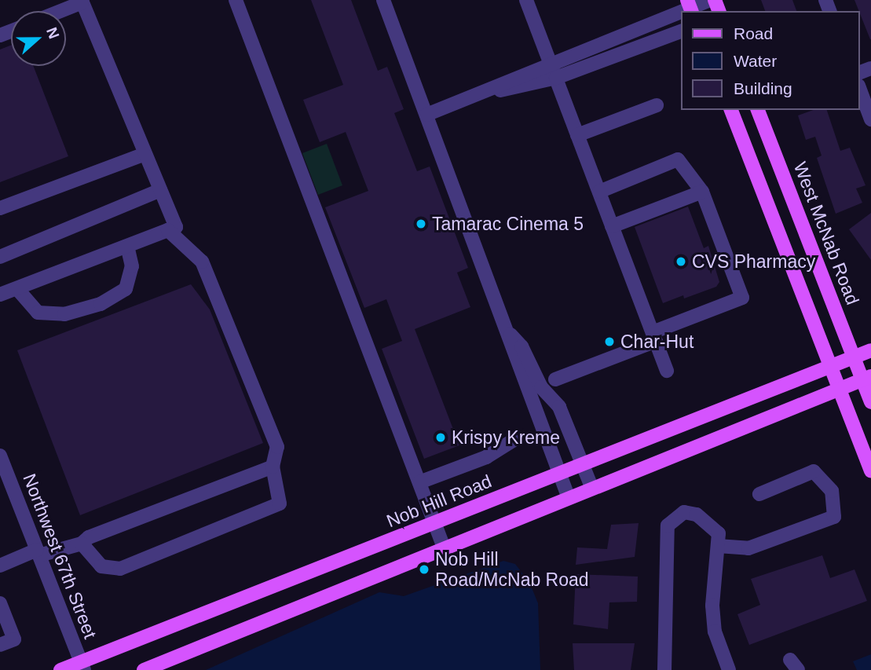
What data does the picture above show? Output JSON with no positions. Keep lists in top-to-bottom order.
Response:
{
  "streets": {
    "main road": ["West McNab Road", "Nob Hill Road"],
    "street": ["Northwest 67th Street"]
  },
  "crossings": [
    ["West McNab Road", "Nob Hill Road"],
    ["Nob Hill Road", "Northwest 67th Street"]
  ],
  "places": [
    "Tamarac Cinema 5",
    "CVS Pharmacy",
    "Char-Hut",
    "Krispy Kreme",
    "Nob Hill Road/McNab Road"
  ],
  "legend": ["Road", "Water", "Building"],
  "north": "right"
}
